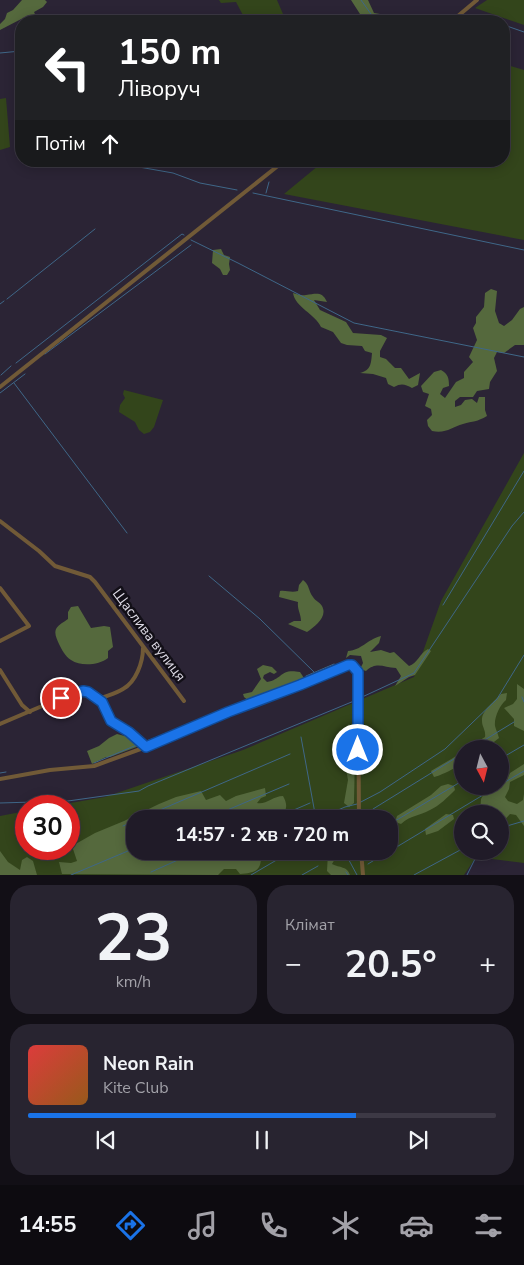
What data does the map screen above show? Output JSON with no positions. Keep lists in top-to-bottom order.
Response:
{
  "streets": {
    "street": ["Щаслива вулиця"]
  },
  "north": "bottom",
  "page": {
    "turn": ["150 m", "Ліворуч"],
    "then": "Потім",
    "limit": "30",
    "trip": "14:57 · 2 хв · 720 m",
    "tile": [
      ["23", "km/h"],
      "Клімат"
    ],
    "heat": ["−", "20.5°", "+"],
    "song": ["Neon Rain", "Kite Club"],
    "tabs": "14:55"
  }
}
